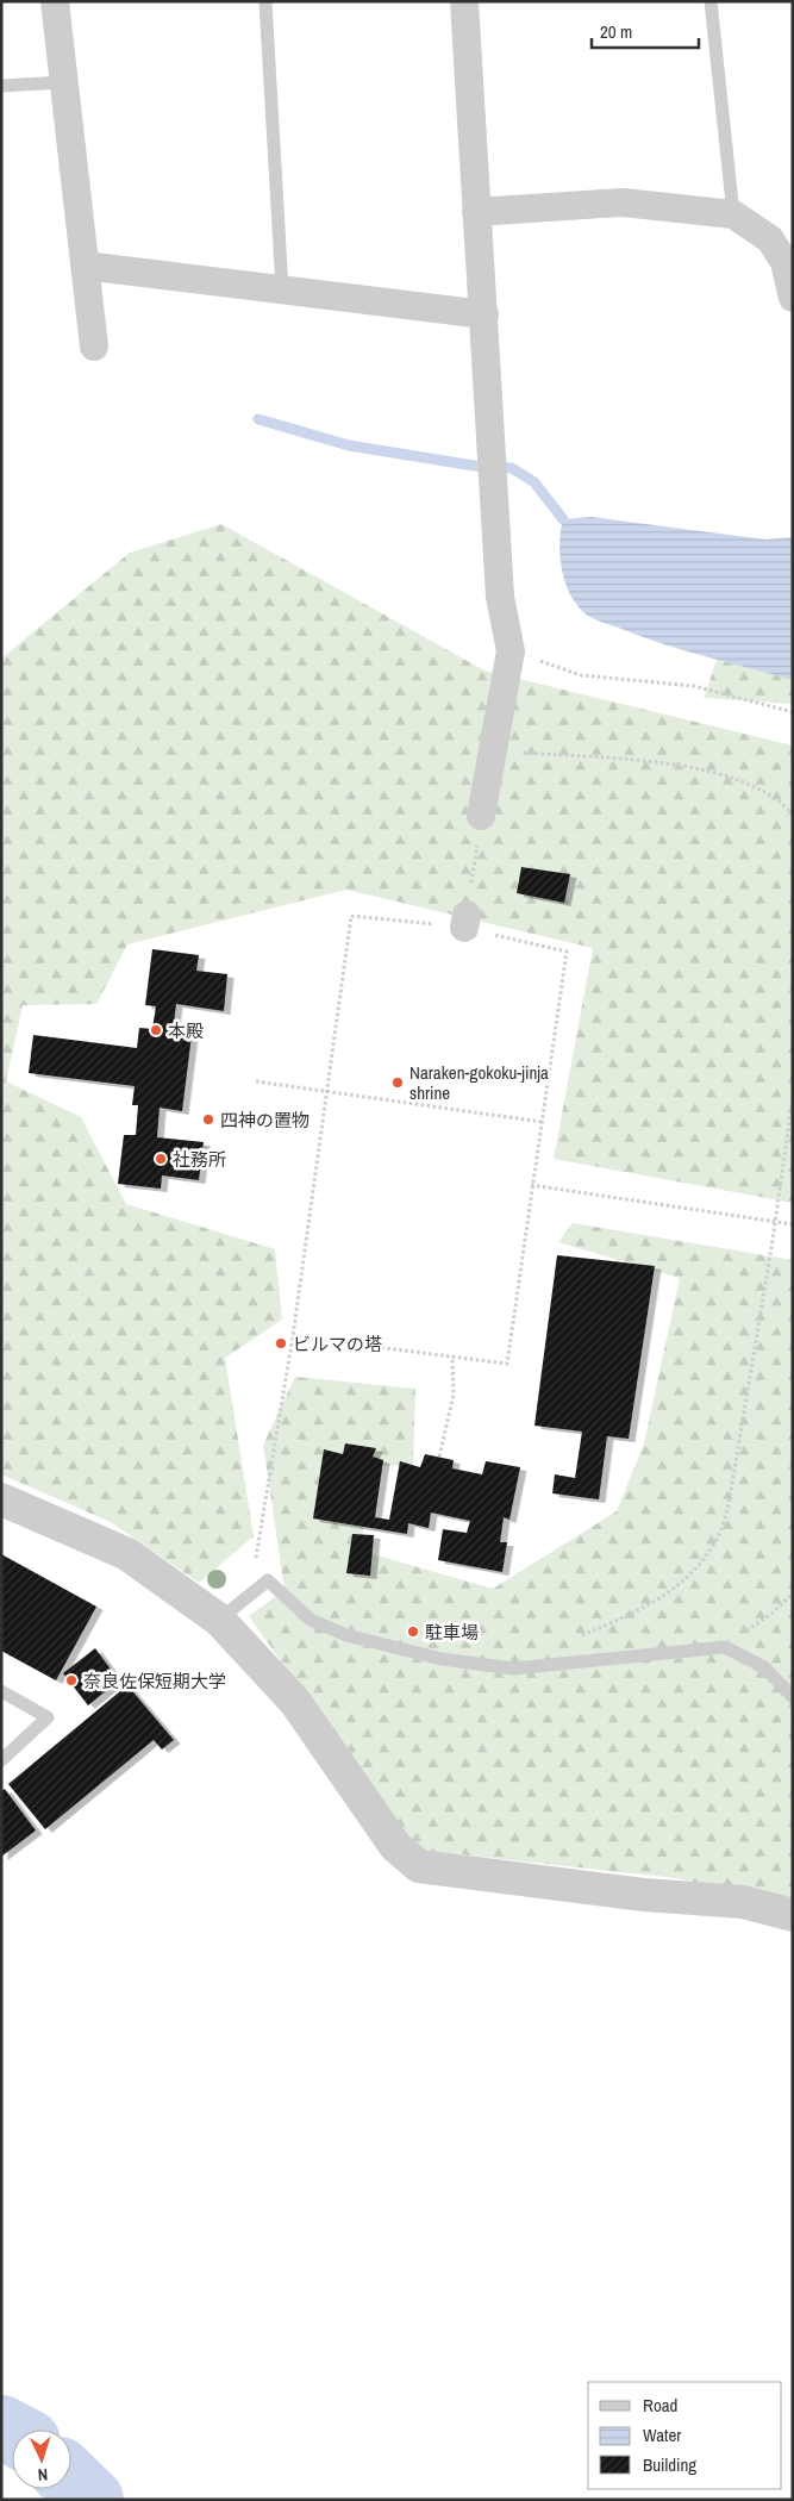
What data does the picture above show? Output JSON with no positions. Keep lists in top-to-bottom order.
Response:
{
  "places": [
    "本殿",
    "Naraken-gokoku-jinja shrine",
    "四神の置物",
    "社務所",
    "ビルマの塔",
    "駐車場",
    "奈良佐保短期大学"
  ],
  "legend": ["Road", "Water", "Building"],
  "scale_bar": "20 m",
  "north": "bottom"
}
